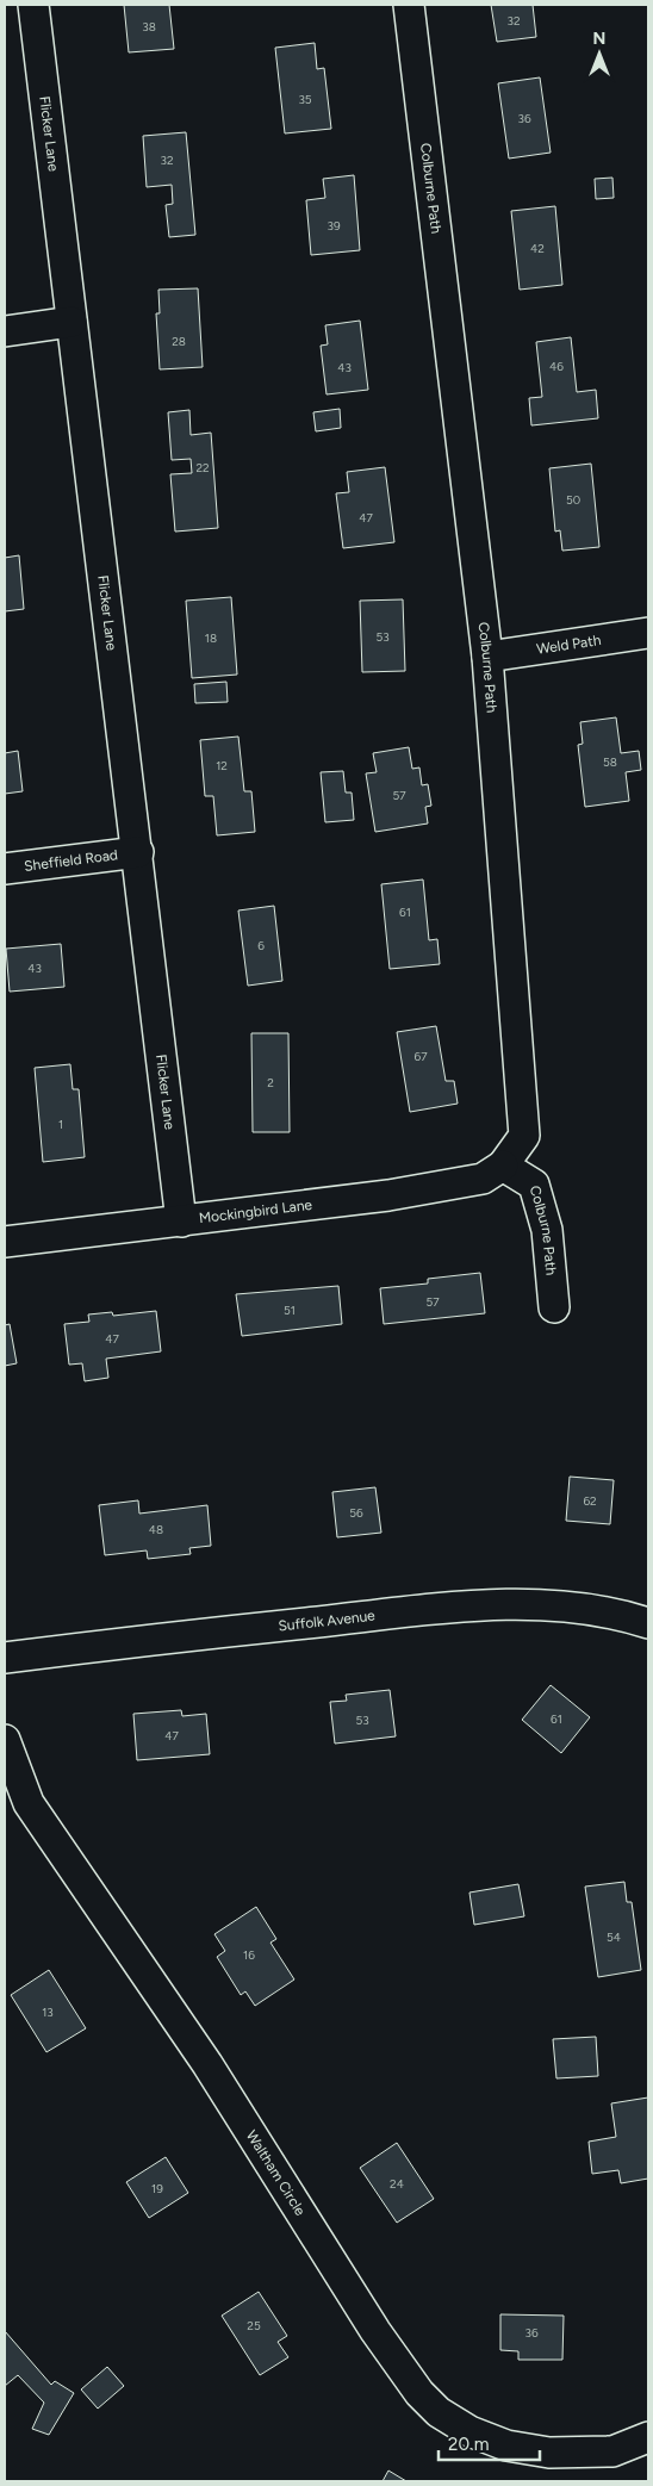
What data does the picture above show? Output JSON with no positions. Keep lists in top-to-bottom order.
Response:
{
  "streets": {
    "street": [
      "Flicker Lane",
      "Colburne Path",
      "Weld Path",
      "Sheffield Road",
      "Mockingbird Lane",
      "Suffolk Avenue",
      "Waltham Circle"
    ]
  },
  "crossings": [
    ["Flicker Lane", "Sheffield Road"],
    ["Flicker Lane", "Mockingbird Lane"],
    ["Colburne Path", "Weld Path"],
    ["Colburne Path", "Mockingbird Lane"]
  ],
  "house_numbers": [
    "32",
    "38",
    "35",
    "36",
    "32",
    "39",
    "42",
    "28",
    "46",
    "43",
    "22",
    "50",
    "47",
    "53",
    "18",
    "58",
    "12",
    "57",
    "61",
    "6",
    "43",
    "67",
    "2",
    "1",
    "57",
    "51",
    "47",
    "62",
    "56",
    "48",
    "61",
    "53",
    "47",
    "54",
    "16",
    "13",
    "24",
    "19",
    "25",
    "36"
  ],
  "scale_bar": "20 m",
  "north": "top"
}
